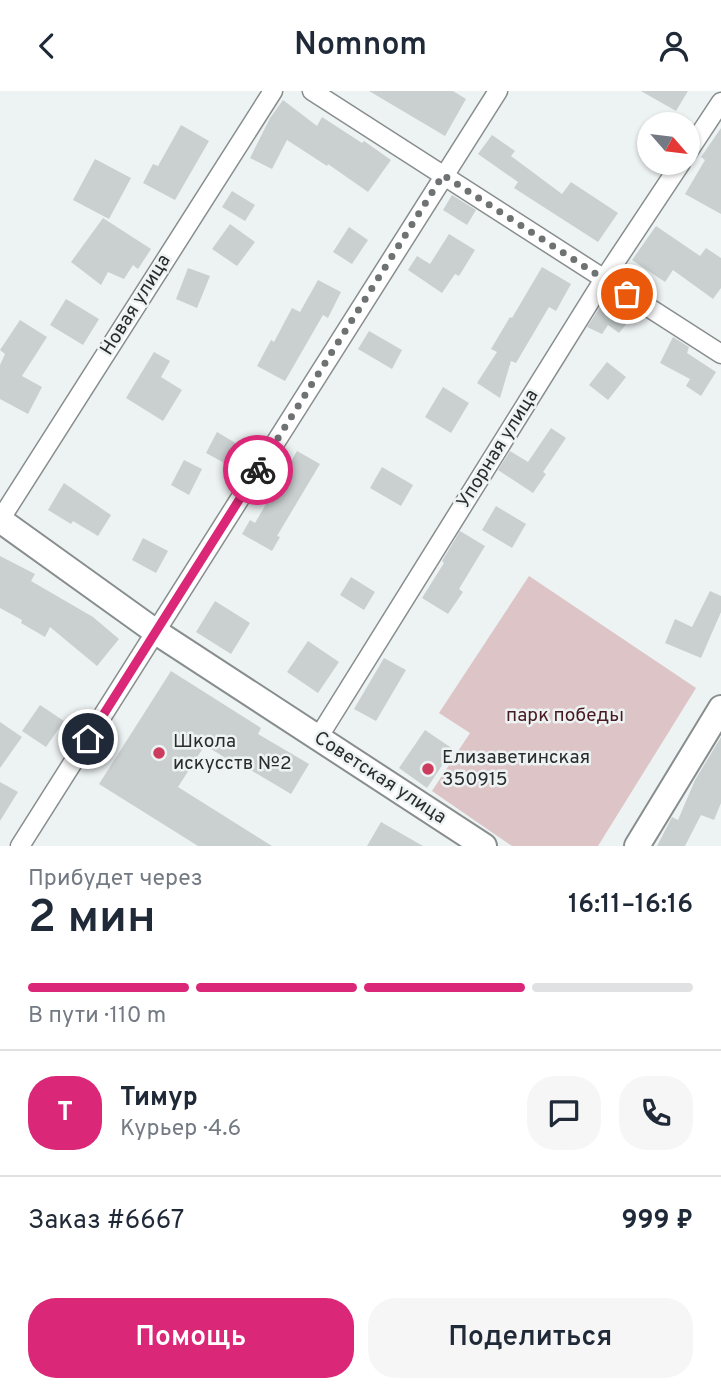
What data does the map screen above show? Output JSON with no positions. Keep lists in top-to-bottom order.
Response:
{
  "streets": {
    "street": ["Новая улица", "Упорная улица", "Советская улица"]
  },
  "crossings": [
    ["Новая улица", "Советская улица"],
    ["Упорная улица", "Советская улица"]
  ],
  "parks": ["парк победы"],
  "places": ["Школа искусств №2", "Елизаветинская 350915"],
  "north": "bottom right",
  "page": {
    "header": "Nomnom",
    "heading": ["2 мин", "Прибудет через", "16:11–16:16"],
    "panel": [
      "Тимур",
      "Курьер · 4.6",
      "Заказ #6667",
      "999 ₽"
    ],
    "bar": "В пути · 110 m",
    "round": "Т",
    "buttons": ["Помощь", "Поделиться"]
  }
}
